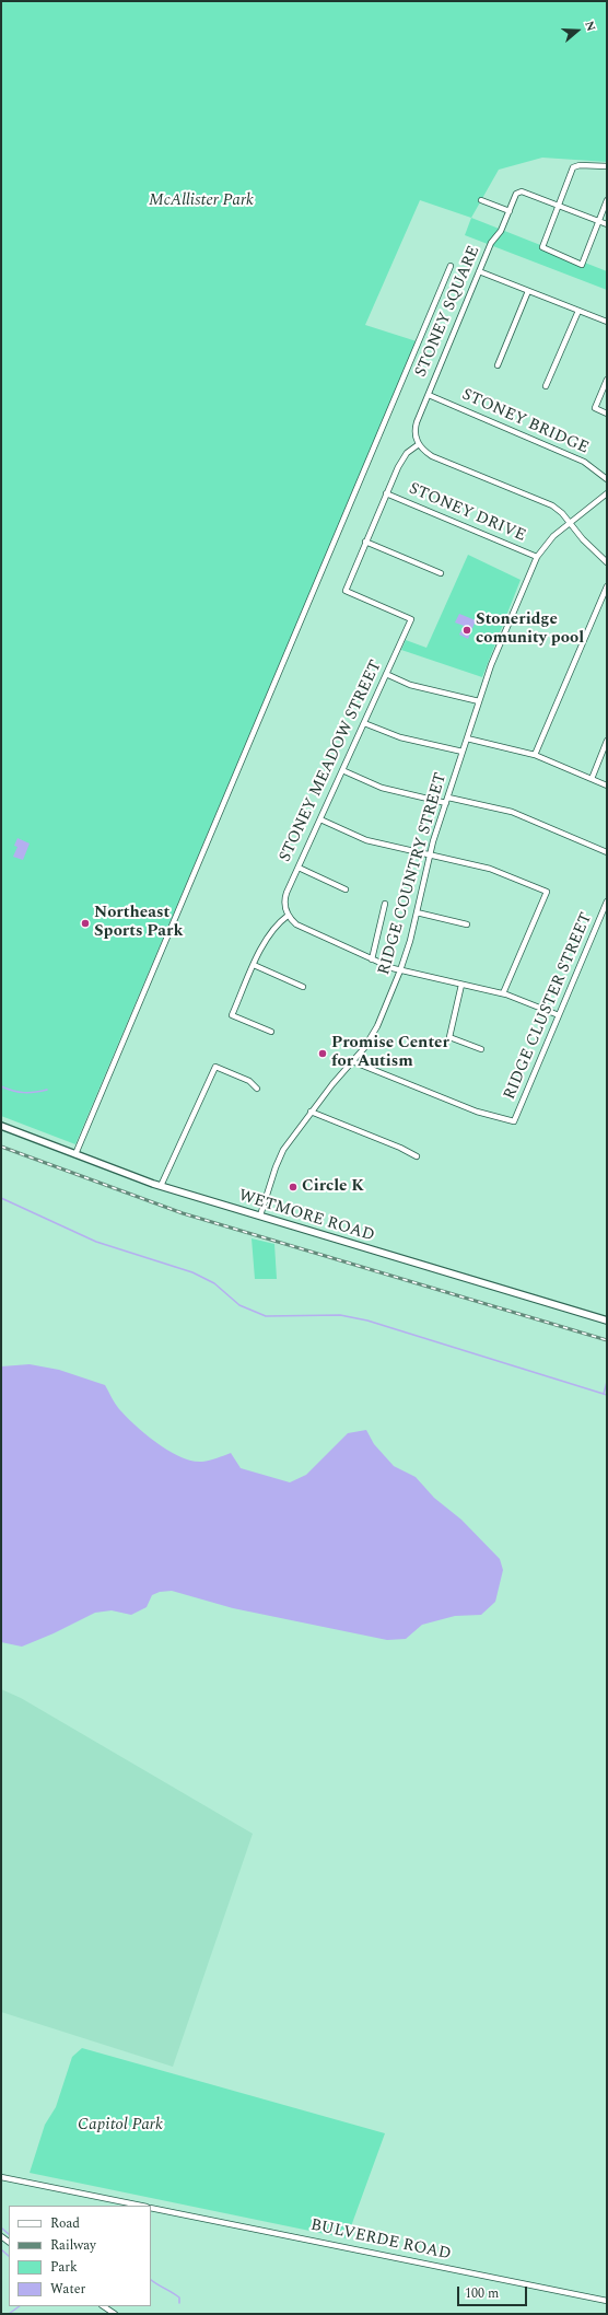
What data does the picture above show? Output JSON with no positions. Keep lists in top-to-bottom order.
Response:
{
  "streets": {
    "main road": ["WETMORE ROAD"],
    "street": [
      "STONEY SQUARE",
      "STONEY BRIDGE",
      "STONEY DRIVE",
      "STONEY MEADOW STREET",
      "RIDGE COUNTRY STREET",
      "RIDGE CLUSTER STREET",
      "BULVERDE ROAD"
    ]
  },
  "crossings": [
    ["STONEY SQUARE", "STONEY BRIDGE"],
    ["STONEY DRIVE", "RIDGE COUNTRY STREET"],
    ["RIDGE COUNTRY STREET", "RIDGE CLUSTER STREET"],
    ["RIDGE COUNTRY STREET", "WETMORE ROAD"]
  ],
  "parks": ["McAllister Park", "Capitol Park"],
  "places": [
    "Stoneridge comunity pool",
    "Northeast Sports Park",
    "Promise Center for Autism",
    "Circle K"
  ],
  "legend": [
    "Road",
    "Railway",
    "Park",
    "Water"
  ],
  "scale_bar": "100 m",
  "north": "right"
}
